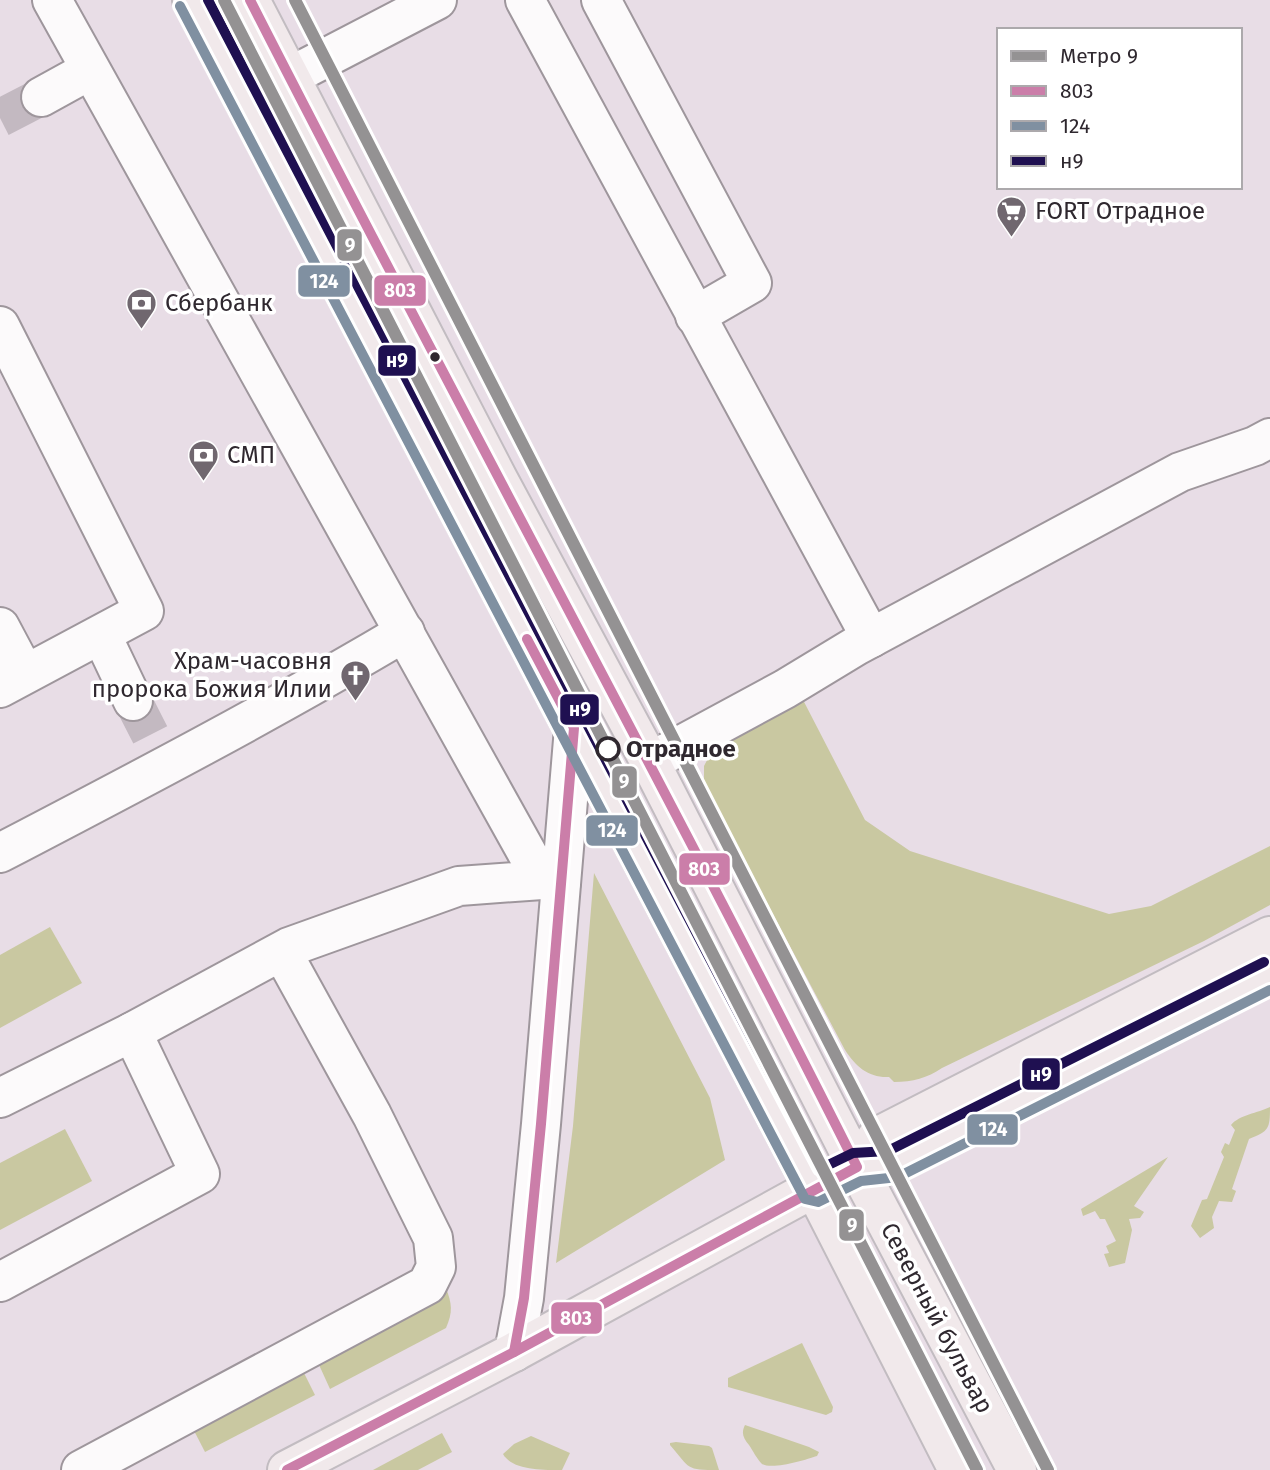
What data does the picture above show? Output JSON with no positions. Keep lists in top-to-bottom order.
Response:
{
  "streets": {
    "main road": ["Северный бульвар"]
  },
  "places": {
    "supermarket": ["FORT Отрадное"],
    "bank": ["Сбербанк", "СМП"],
    "church": ["Храм-часовня пророка Божия Илии"],
    "other": ["Отрадное"]
  },
  "lines": [
    "metro line 9",
    "transit line 803",
    "transit line н9",
    "transit line 124"
  ],
  "legend": [
    "Метро 9",
    "803",
    "124",
    "н9"
  ]
}
